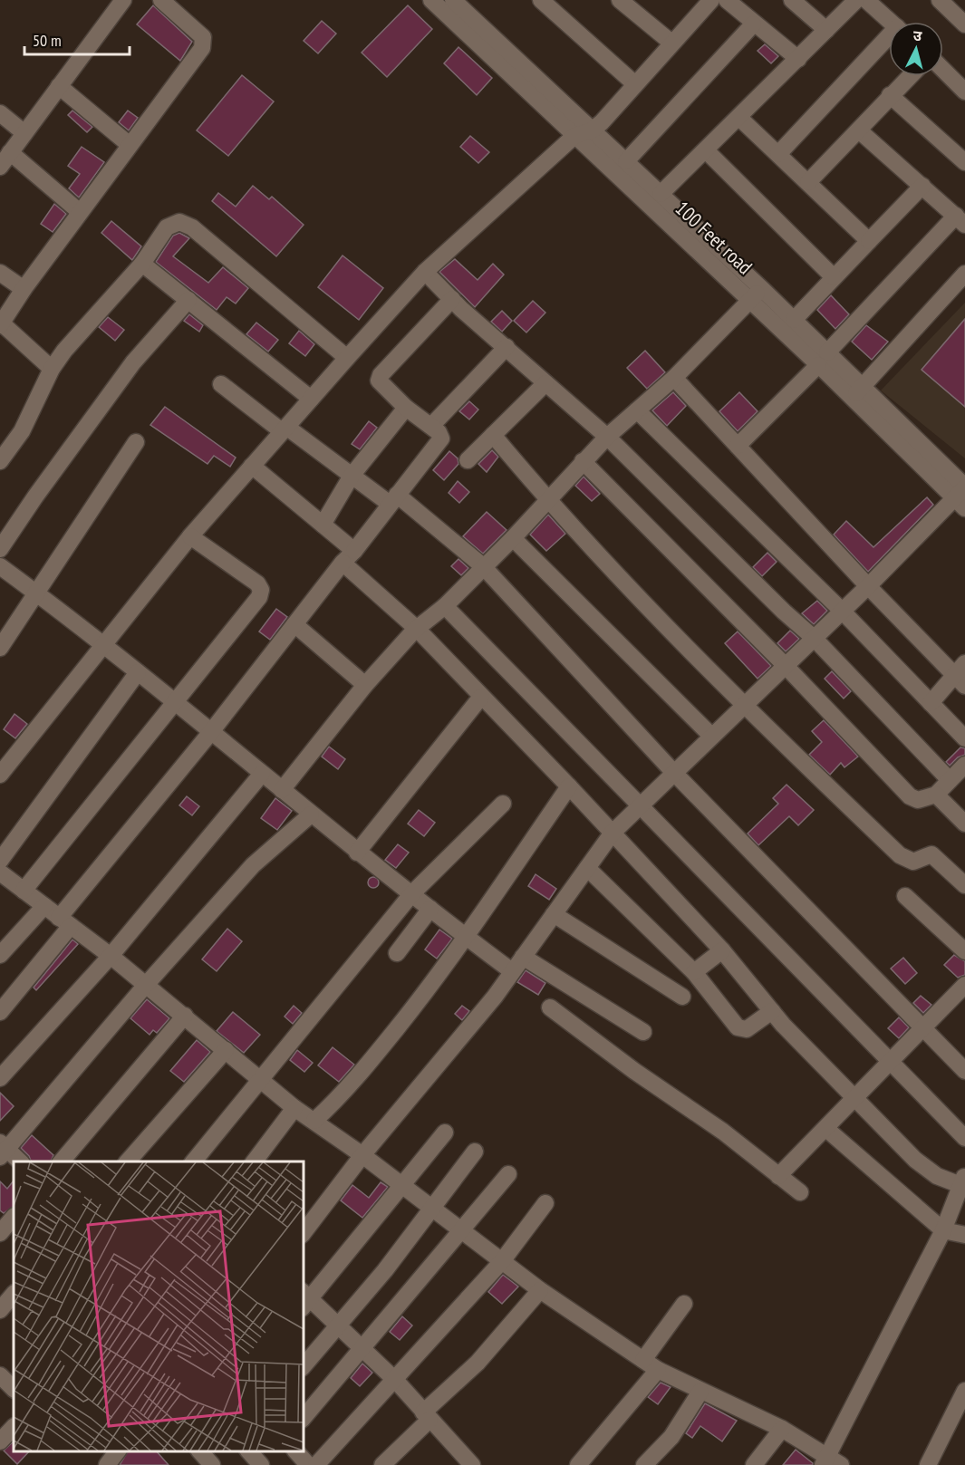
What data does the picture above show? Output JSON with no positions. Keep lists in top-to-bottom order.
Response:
{
  "streets": {
    "street": ["100 Feet road"]
  },
  "scale_bar": "50 m",
  "north": "top"
}
